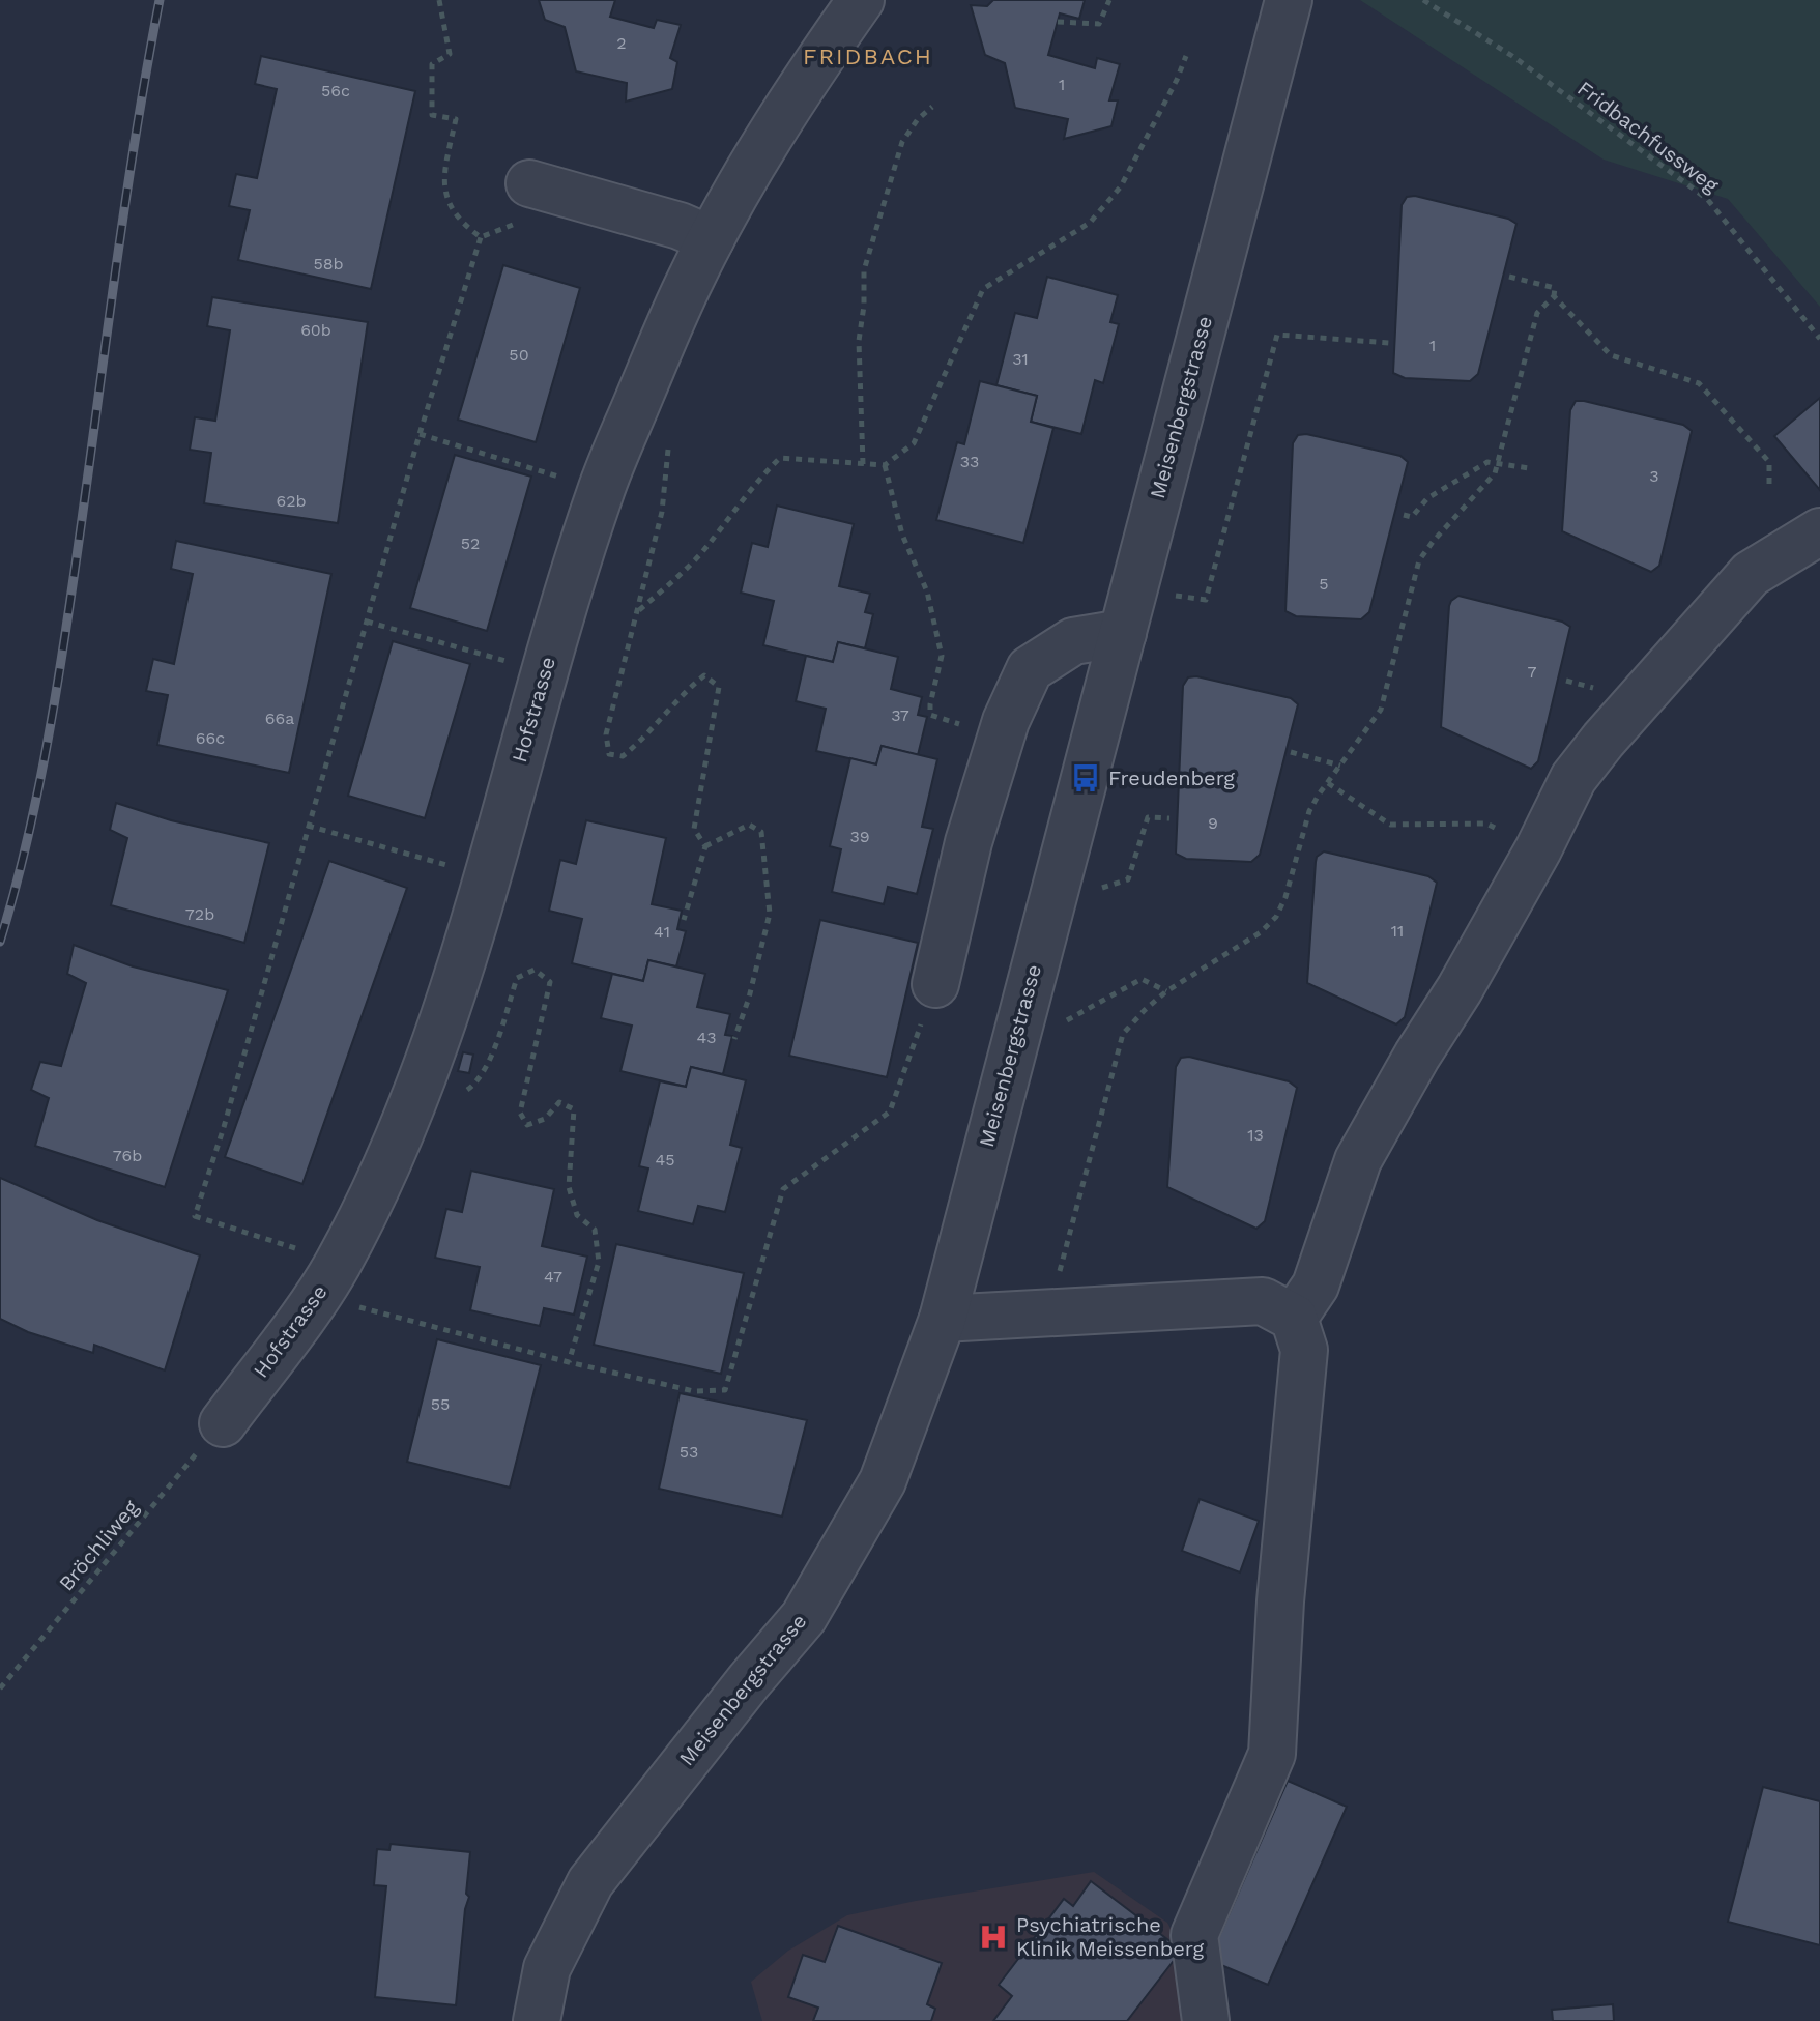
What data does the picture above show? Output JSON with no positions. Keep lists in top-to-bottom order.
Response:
{
  "streets": {
    "street": ["Meisenbergstrasse", "Hofstrasse"],
    "path": ["Fridbachfussweg", "Bröchliweg"]
  },
  "crossings": [
    ["Hofstrasse", "Bröchliweg"]
  ],
  "districts": ["FRIDBACH"],
  "places": {
    "bus stop": ["Freudenberg"],
    "hospital": ["Psychiatrische Klinik Meissenberg"]
  },
  "house_numbers": [
    "2",
    "1",
    "56c",
    "58b",
    "60b",
    "1",
    "50",
    "31",
    "33",
    "3",
    "62b",
    "52",
    "5",
    "7",
    "37",
    "66a",
    "66c",
    "9",
    "39",
    "72b",
    "11",
    "41",
    "43",
    "13",
    "76b",
    "45",
    "47",
    "55",
    "53"
  ]
}
